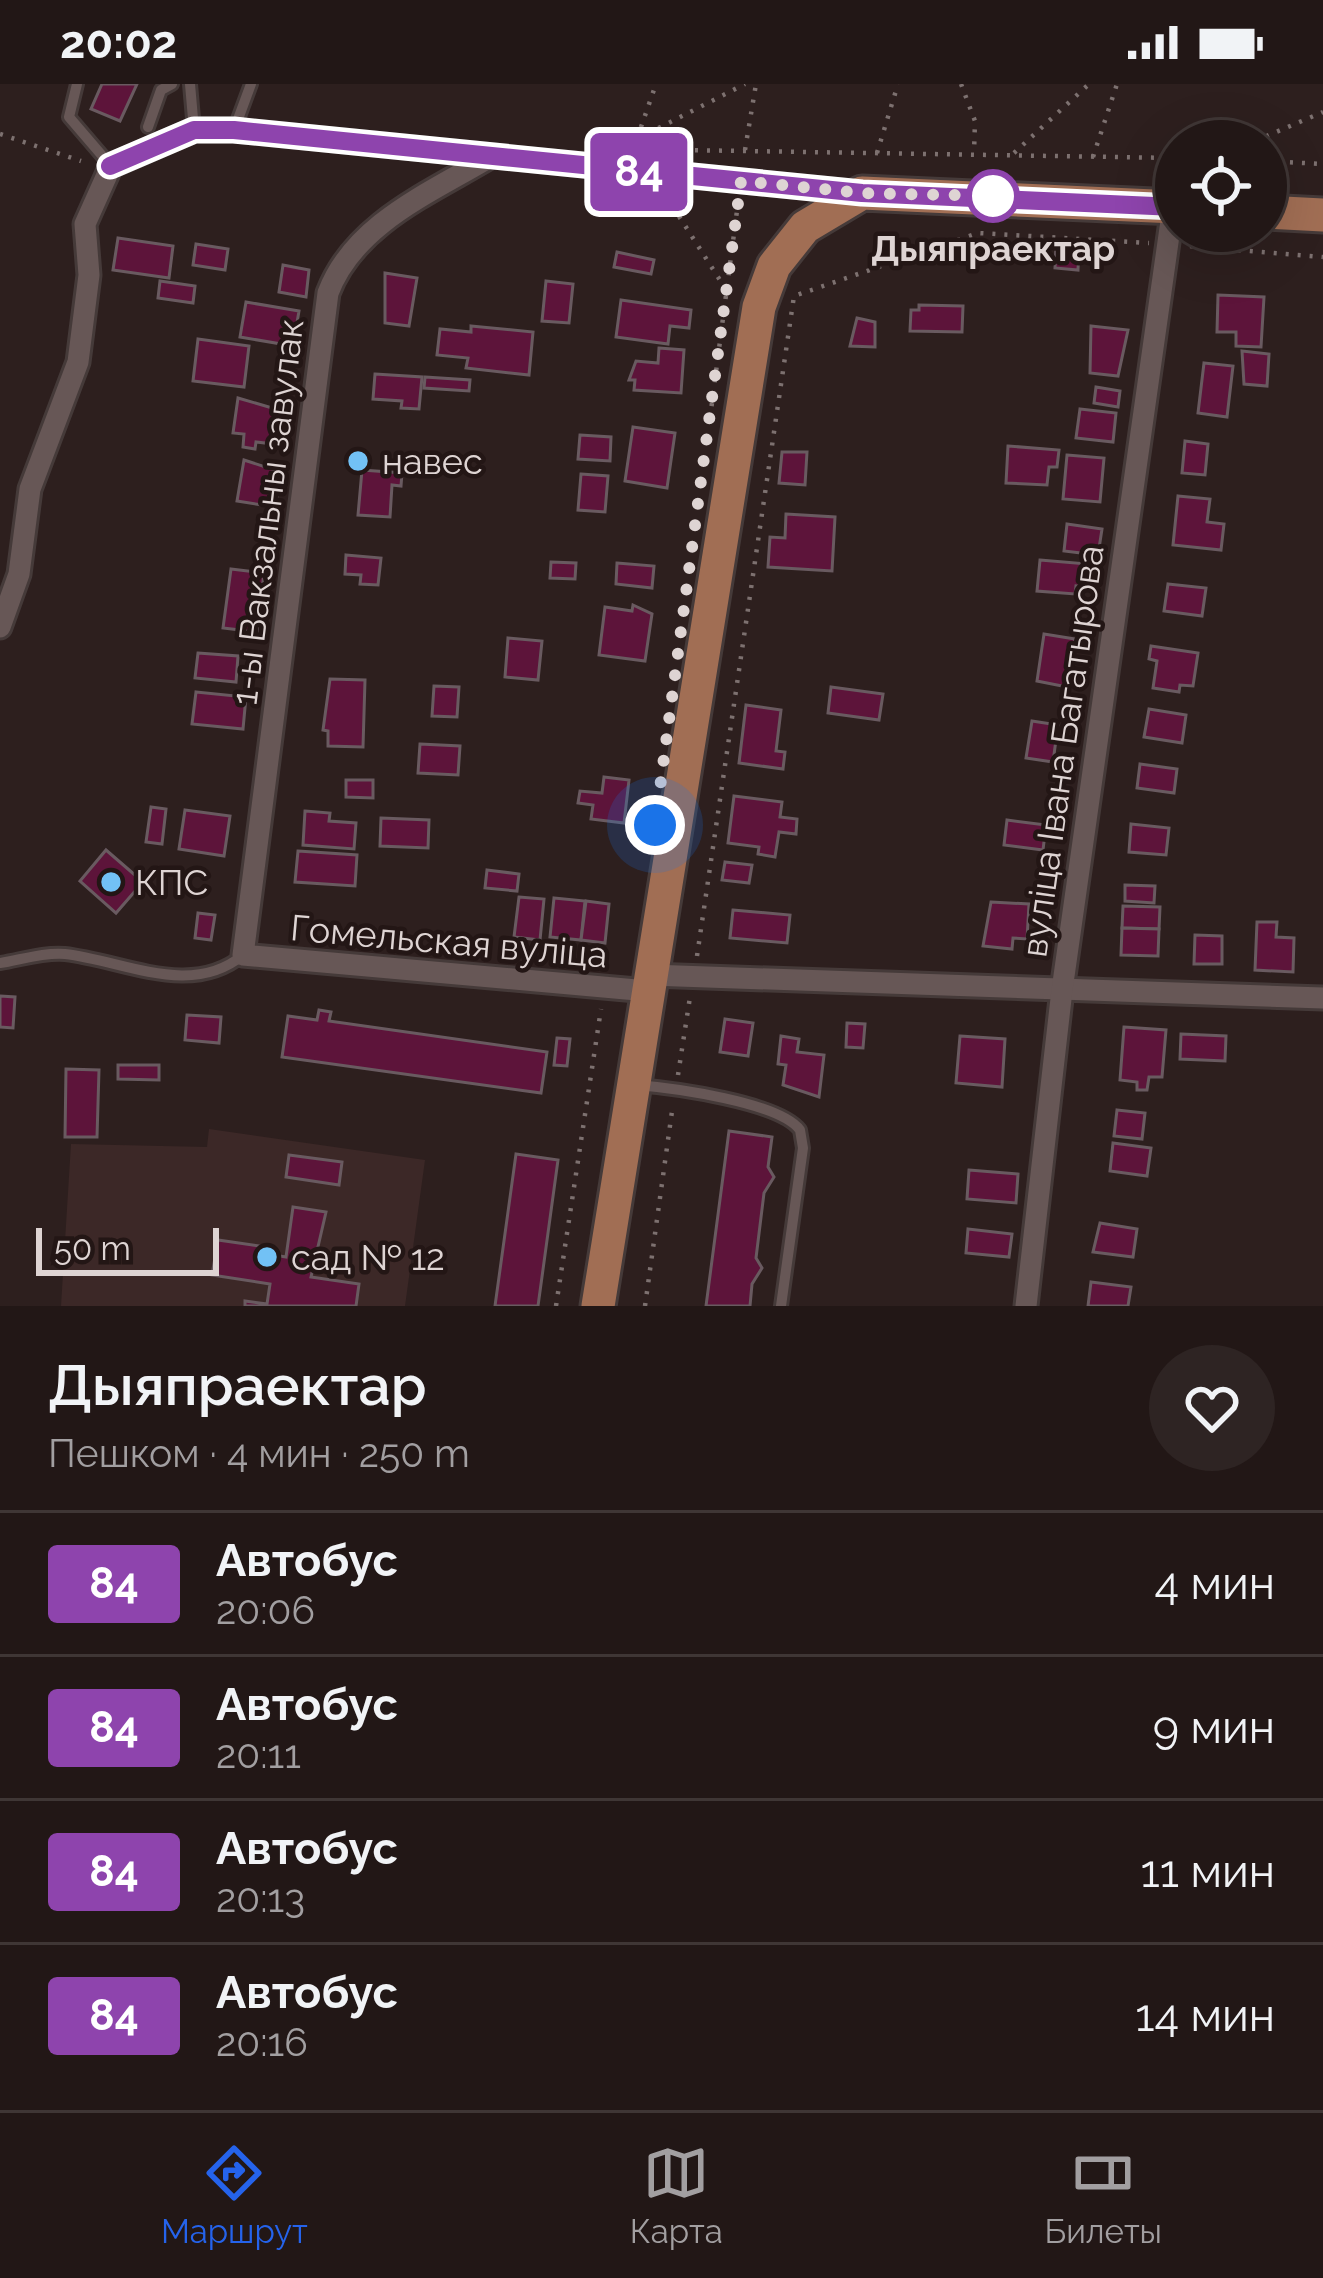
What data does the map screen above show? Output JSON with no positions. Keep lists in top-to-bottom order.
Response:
{
  "streets": {
    "street": ["1-ы Вакзальны завулак", "вуліца Івана Багатырова", "Гомельская вуліца"]
  },
  "crossings": [
    ["1-ы Вакзальны завулак", "Гомельская вуліца"],
    ["вуліца Івана Багатырова", "Гомельская вуліца"]
  ],
  "places": [
    "Дыяпраектар",
    "навес",
    "КПС",
    "сад № 12"
  ],
  "lines": ["bus line 84"],
  "scale_bar": "50 m",
  "page": {
    "status": "20:02",
    "on_map": "84",
    "scale": "50 m",
    "heading": ["Дыяпраектар", "Пешком · 4 мин · 250 m"],
    "list": [
      {
        "mark": "84",
        "name": "Автобус",
        "note": "20:06",
        "value": "4 мин"
      },
      {
        "mark": "84",
        "name": "Автобус",
        "note": "20:11",
        "value": "9 мин"
      },
      {
        "mark": "84",
        "name": "Автобус",
        "note": "20:13",
        "value": "11 мин"
      },
      {
        "mark": "84",
        "name": "Автобус",
        "note": "20:16",
        "value": "14 мин"
      }
    ],
    "tabs": ["Маршрут", "Карта", "Билеты"]
  }
}
